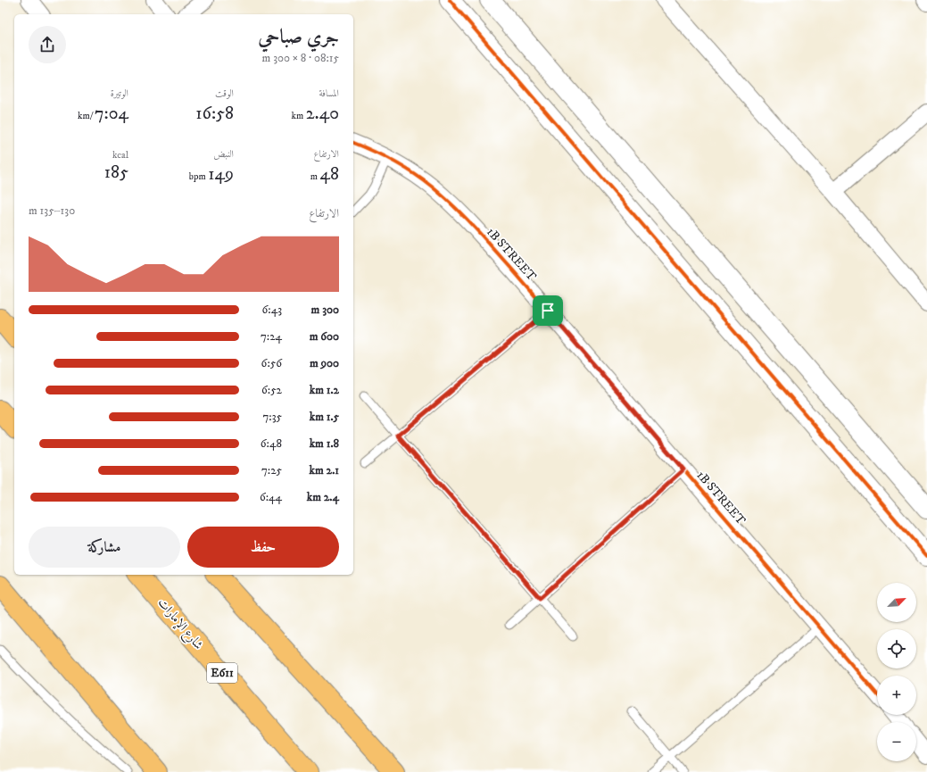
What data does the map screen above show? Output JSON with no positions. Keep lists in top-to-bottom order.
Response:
{
  "streets": {
    "highway": ["شارع الإمارات", "E611"],
    "street": ["1B STREET"]
  },
  "north": "top right",
  "page": {
    "heading": ["جري صباحي", "08:15 · 8 × 300 m"],
    "stats": [
      ["المسافة", "2.40 km"],
      ["الوقت", "16:58"],
      ["الوتيرة", "7:04 /km"],
      ["الارتفاع", "48 m"],
      ["النبض", "149 bpm"],
      ["kcal", "185"]
    ],
    "chart": ["الارتفاع", "130–135 m"],
    "list": [
      {
        "name": "300 m",
        "note": "6:43"
      },
      {
        "name": "600 m",
        "note": "7:24"
      },
      {
        "name": "900 m",
        "note": "6:56"
      },
      {
        "name": "1.2 km",
        "note": "6:52"
      },
      {
        "name": "1.5 km",
        "note": "7:35"
      },
      {
        "name": "1.8 km",
        "note": "6:48"
      },
      {
        "name": "2.1 km",
        "note": "7:25"
      },
      {
        "name": "2.4 km",
        "note": "6:44"
      }
    ],
    "buttons": ["حفظ", "مشاركة"],
    "map_buttons": ["+", "−"]
  }
}
